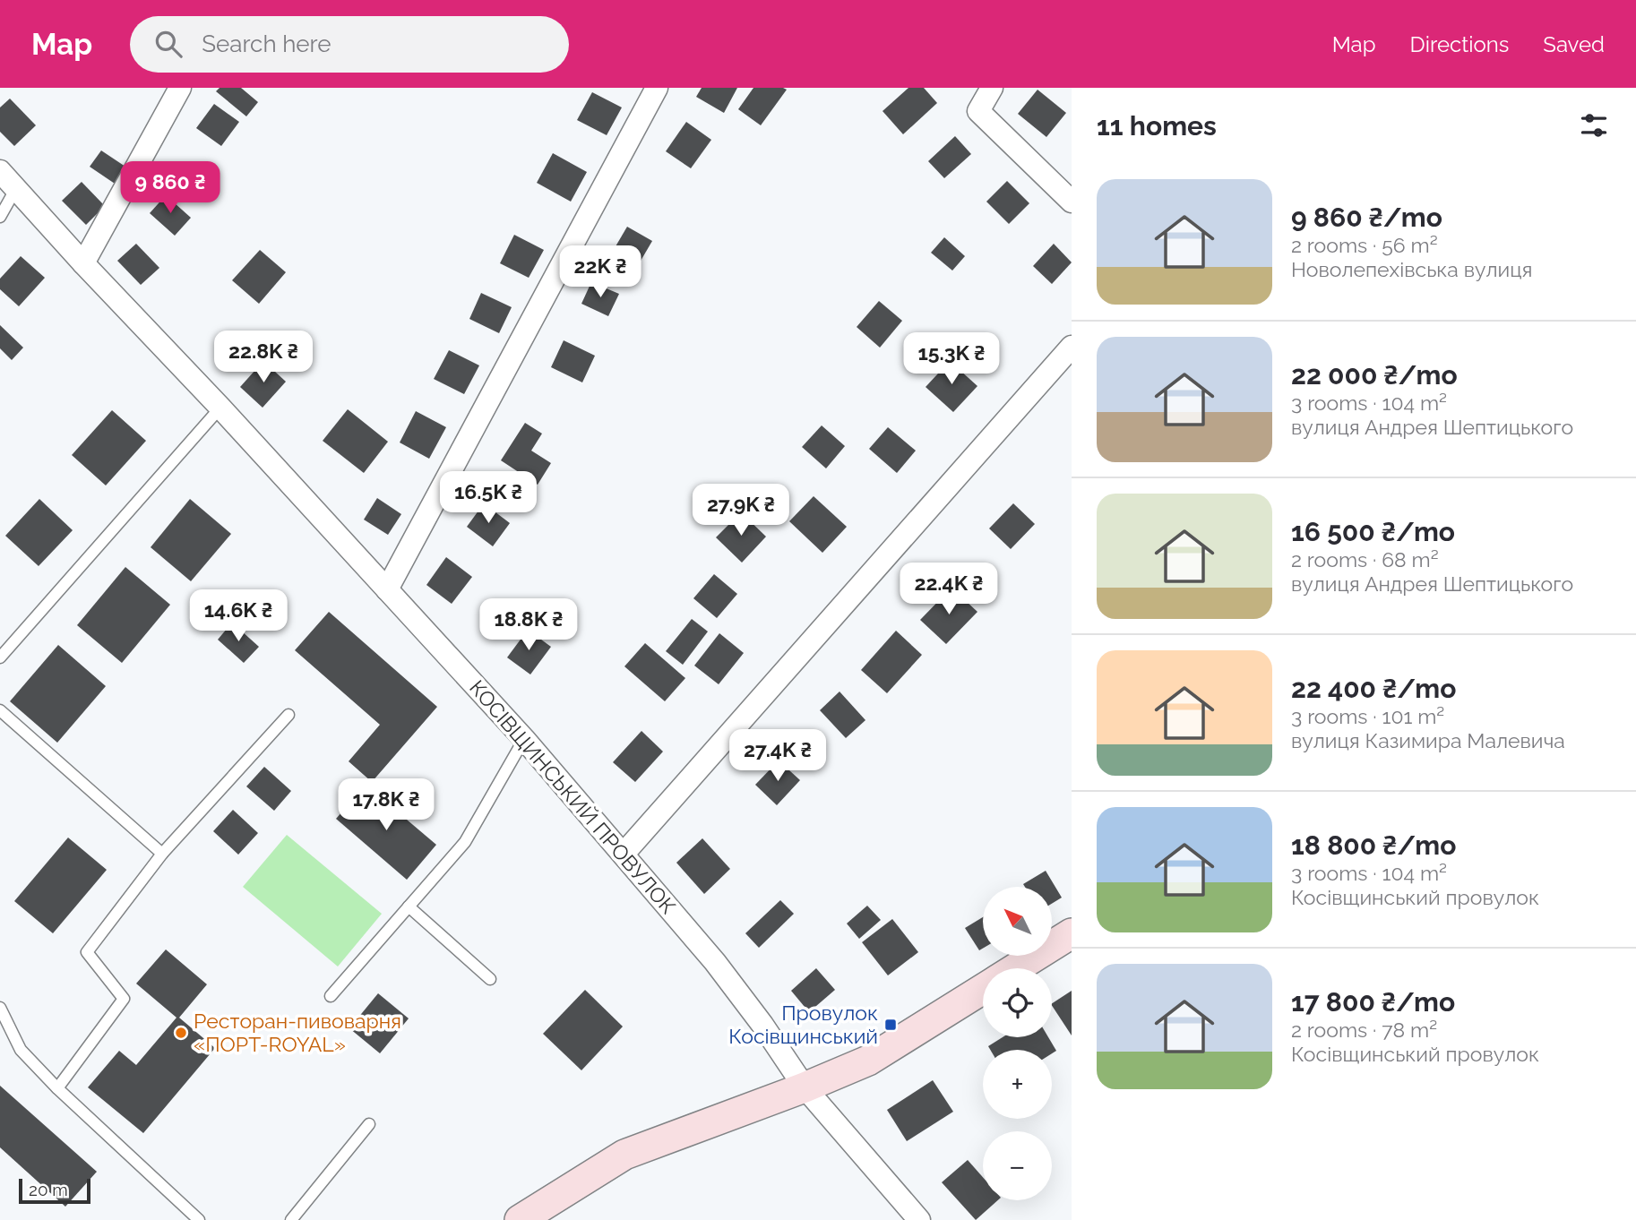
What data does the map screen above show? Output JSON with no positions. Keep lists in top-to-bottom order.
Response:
{
  "streets": {
    "street": ["КОСІВЩИНСЬКИЙ ПРОВУЛОК"]
  },
  "places": {
    "transit": ["Провулок Косівщинський"],
    "other": ["Ресторан-пивоварня «ПОРТ-ROYAL»"]
  },
  "scale_bar": "20 m",
  "north": "top left",
  "page": {
    "header": "Map",
    "search": "Search here",
    "nav": ["Map", "Directions", "Saved"],
    "heading": "11 homes",
    "price": [
      "9 860 ₴",
      "22K ₴",
      "22.8K ₴",
      "15.3K ₴",
      "16.5K ₴",
      "27.9K ₴",
      "22.4K ₴",
      "14.6K ₴",
      "18.8K ₴",
      "27.4K ₴",
      "17.8K ₴"
    ],
    "list": [
      {
        "name": "9 860 ₴/mo",
        "note": "2 rooms · 56 m² · Новолепехівська вулиця"
      },
      {
        "name": "22 000 ₴/mo",
        "note": "3 rooms · 104 m² · вулиця Андрея Шептицького"
      },
      {
        "name": "16 500 ₴/mo",
        "note": "2 rooms · 68 m² · вулиця Андрея Шептицького"
      },
      {
        "name": "22 400 ₴/mo",
        "note": "3 rooms · 101 m² · вулиця Казимира Малевича"
      },
      {
        "name": "18 800 ₴/mo",
        "note": "3 rooms · 104 m² · Косівщинський провулок"
      },
      {
        "name": "17 800 ₴/mo",
        "note": "2 rooms · 78 m² · Косівщинський провулок"
      }
    ],
    "map_buttons": ["+", "−"],
    "scale": "20 m"
  }
}
